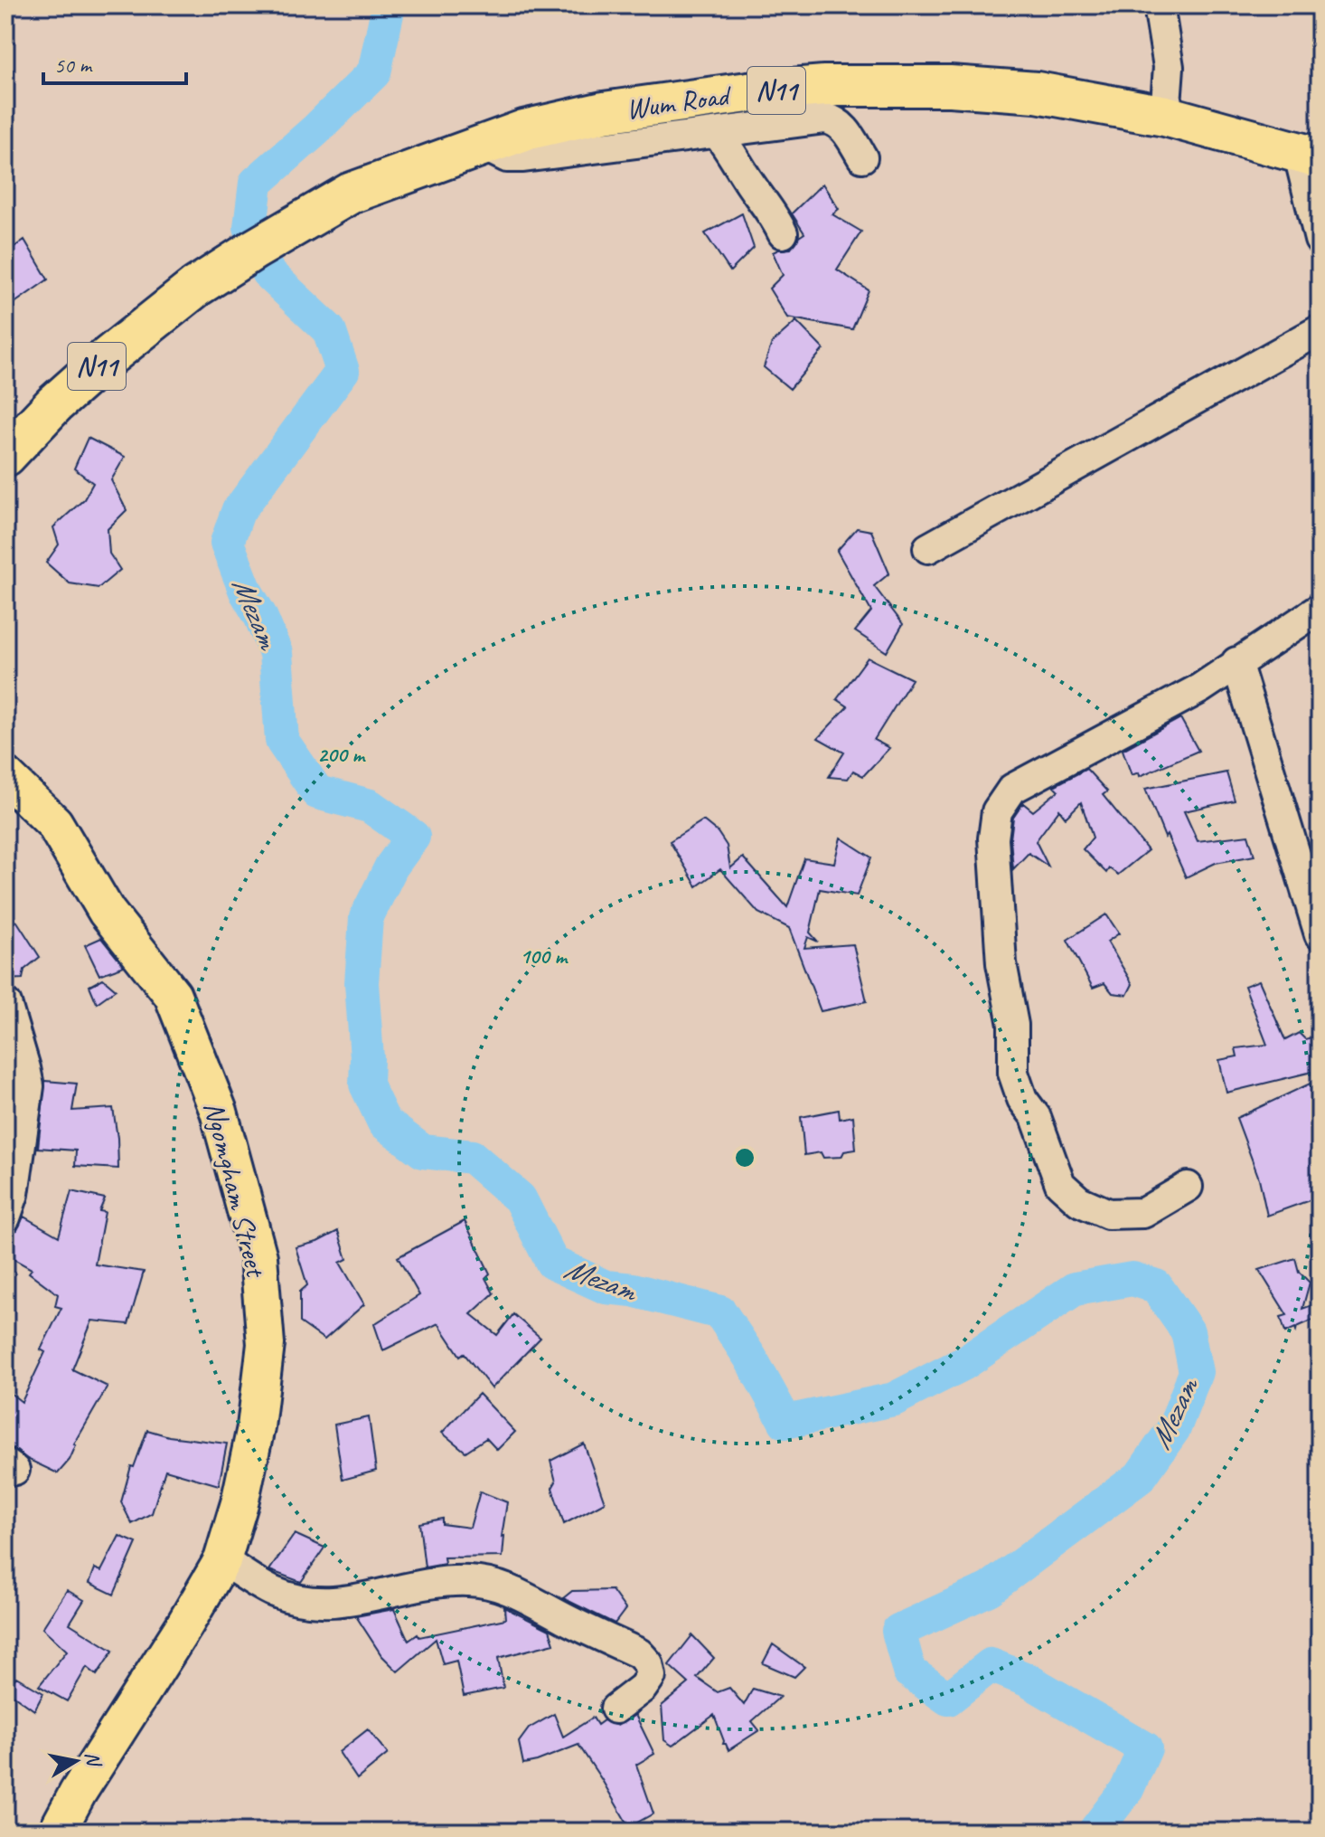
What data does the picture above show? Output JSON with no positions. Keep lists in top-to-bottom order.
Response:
{
  "streets": {
    "highway": ["N11", "Wum Road"],
    "main road": ["Ngomgham Street"]
  },
  "water": ["Mezam"],
  "scale_bar": "50 m",
  "north": "right",
  "rings": ["200 m", "100 m"]
}
